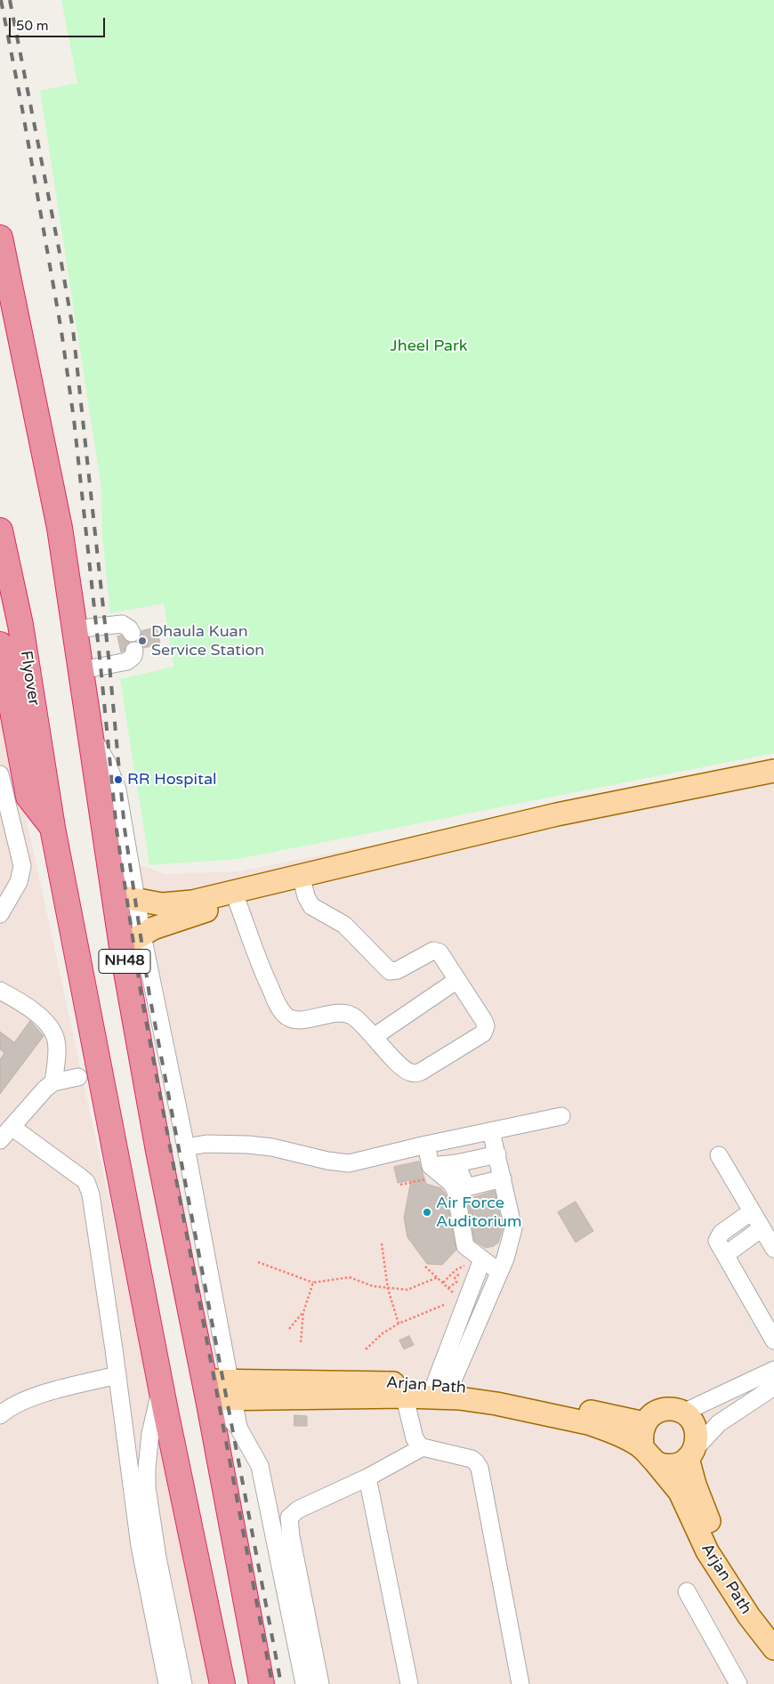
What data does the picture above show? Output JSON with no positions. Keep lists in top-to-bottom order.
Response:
{
  "streets": {
    "highway": ["Flyover", "NH48"],
    "main road": ["Arjan Path"]
  },
  "crossings": [
    ["Flyover", "NH48"],
    ["NH48", "Arjan Path"]
  ],
  "parks": ["Jheel Park"],
  "places": ["Dhaula Kuan Service Station", "RR Hospital", "Air Force Auditorium"],
  "scale_bar": "50 m"
}
